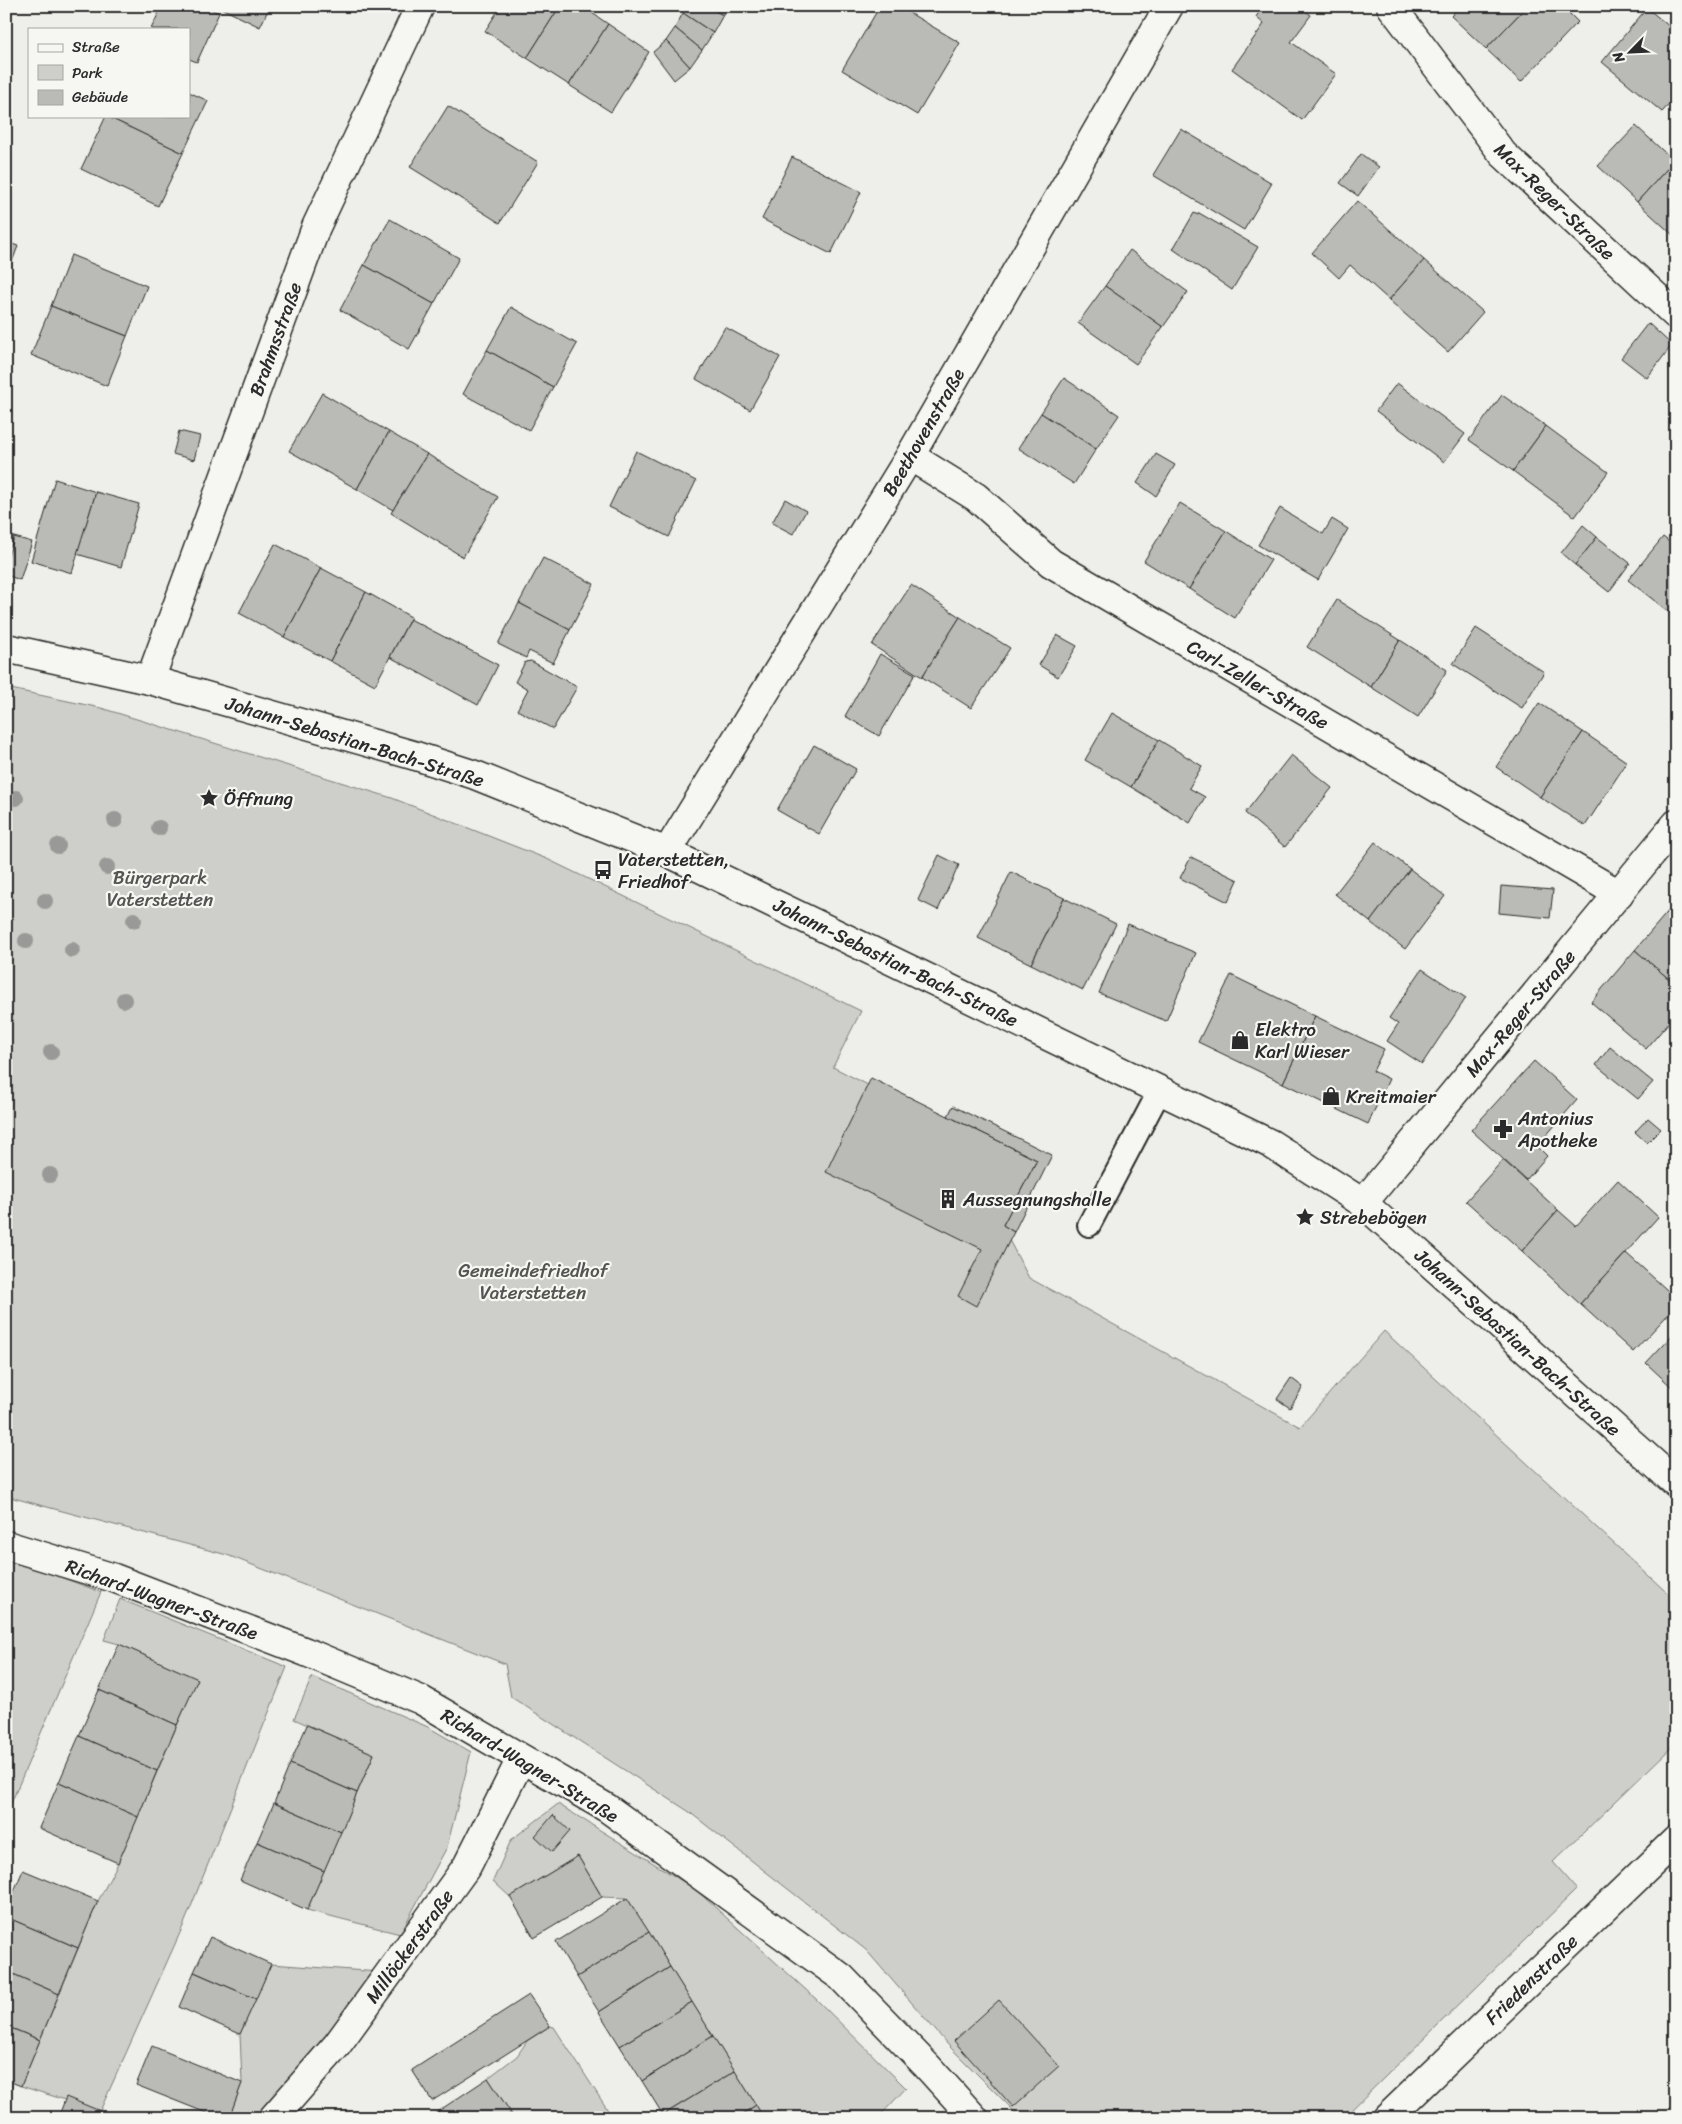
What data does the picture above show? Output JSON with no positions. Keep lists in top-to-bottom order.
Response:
{
  "streets": {
    "street": [
      "Max-Reger-Straße",
      "Brahmsstraße",
      "Beethovenstraße",
      "Carl-Zeller-Straße",
      "Johann-Sebastian-Bach-Straße",
      "Richard-Wagner-Straße",
      "Millöckerstraße",
      "Friedenstraße"
    ]
  },
  "crossings": [
    ["Max-Reger-Straße", "Carl-Zeller-Straße"],
    ["Max-Reger-Straße", "Johann-Sebastian-Bach-Straße"],
    ["Brahmsstraße", "Johann-Sebastian-Bach-Straße"],
    ["Beethovenstraße", "Carl-Zeller-Straße"],
    ["Beethovenstraße", "Johann-Sebastian-Bach-Straße"],
    ["Richard-Wagner-Straße", "Millöckerstraße"]
  ],
  "parks": ["Bürgerpark Vaterstetten", "Gemeindefriedhof Vaterstetten"],
  "places": {
    "place": ["Öffnung", "Strebebögen"],
    "bus stop": ["Vaterstetten, Friedhof"],
    "shop": ["Elektro Karl Wieser", "Kreitmaier"],
    "pharmacy": ["Antonius Apotheke"],
    "building": ["Aussegnungshalle"]
  },
  "legend": ["Straße", "Park", "Gebäude"],
  "north": "bottom left"
}
